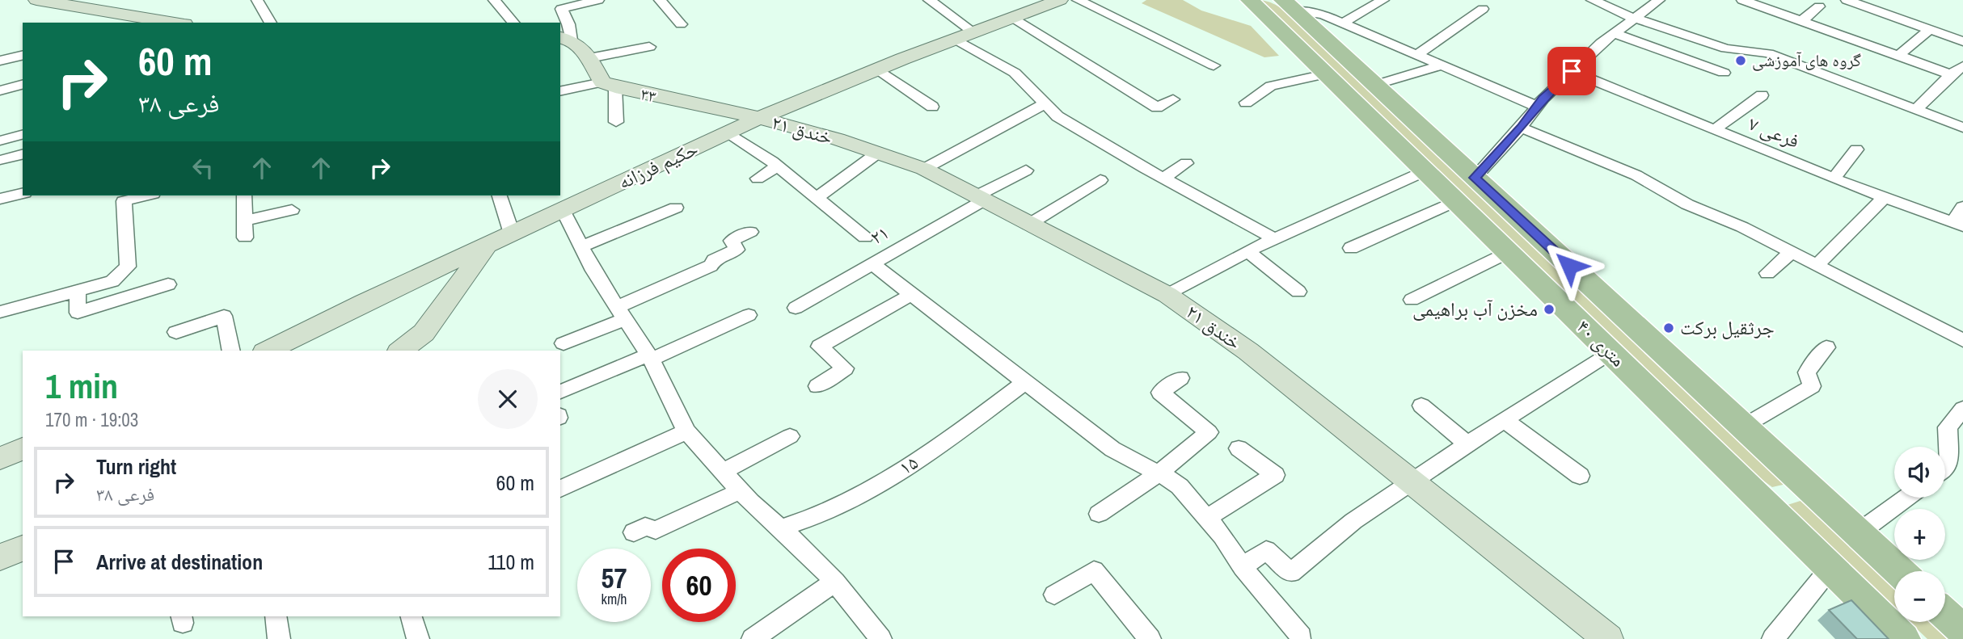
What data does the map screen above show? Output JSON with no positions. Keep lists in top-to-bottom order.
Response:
{
  "streets": {
    "main road": ["۴۰ متری"],
    "street": [
      "۳۳",
      "۲۱ خندق",
      "فرعی ۷",
      "حکیم فرزانه",
      "۲۱",
      "۱۵"
    ]
  },
  "crossings": [
    ["۳۳", "۲۱ خندق"],
    ["۳۳", "حکیم فرزانه"],
    ["۲۱ خندق", "حکیم فرزانه"],
    ["۲۱ خندق", "۲۱"]
  ],
  "places": ["گروه های آموزشی", "مخزن آب براهیمی", "جرثقیل برکت"],
  "page": {
    "turn": ["60 m", "فرعی ۳۸"],
    "heading": ["1 min", "170 m · 19:03"],
    "map_buttons": ["+", "−"],
    "list": [
      {
        "name": "Turn right",
        "note": "فرعی ۳۸",
        "value": "60 m"
      },
      {
        "name": "Arrive at destination",
        "value": "110 m"
      }
    ],
    "speed": "57 km/h",
    "limit": "60"
  }
}
